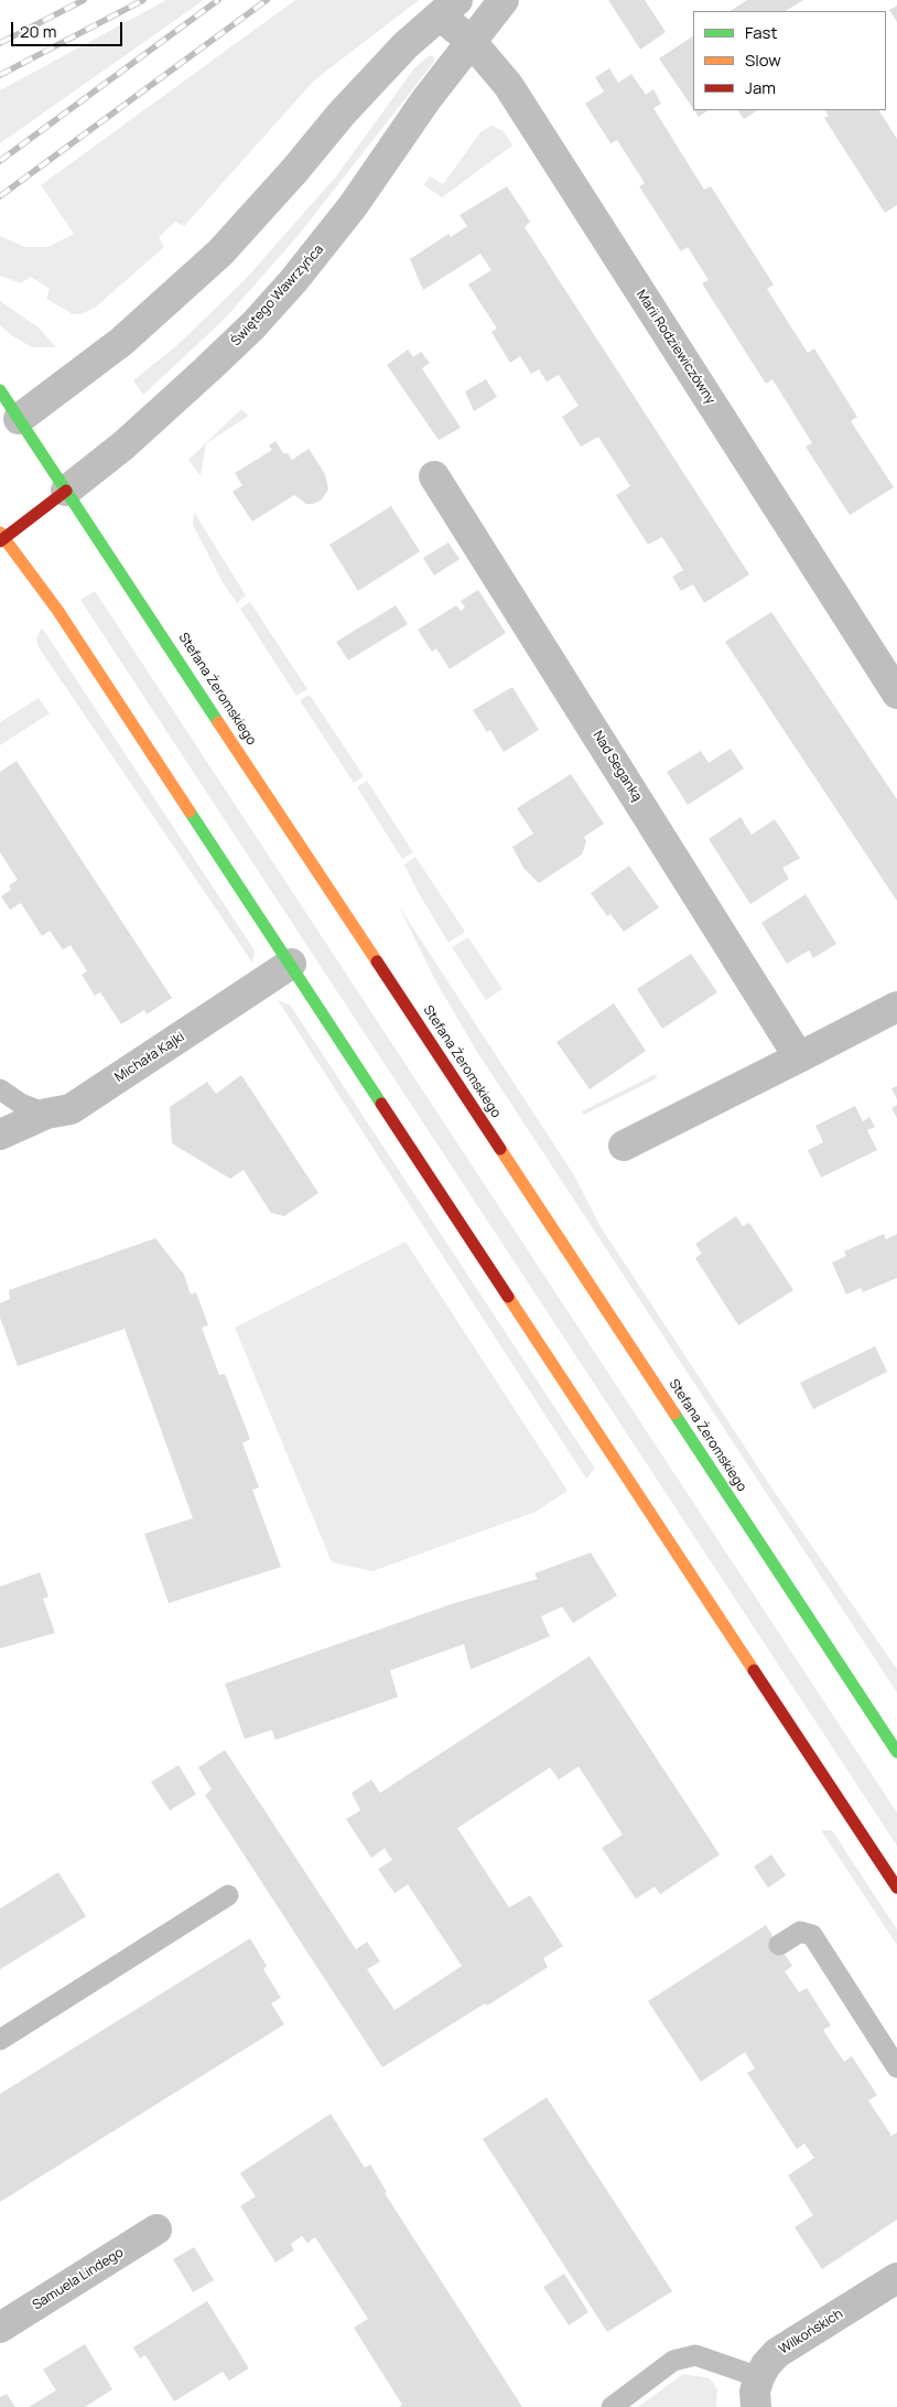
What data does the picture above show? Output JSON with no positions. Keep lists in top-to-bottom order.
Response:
{
  "streets": {
    "main road": ["Świętego Wawrzyńca", "Stefana Żeromskiego"],
    "street": [
      "Marii Rodziewiczówny",
      "Nad Seganką",
      "Michała Kajki",
      "Samuela Lindego",
      "Wilkońskich"
    ]
  },
  "crossings": [
    ["Świętego Wawrzyńca", "Marii Rodziewiczówny"],
    ["Świętego Wawrzyńca", "Stefana Żeromskiego"]
  ],
  "legend": ["Fast", "Slow", "Jam"],
  "scale_bar": "20 m"
}
